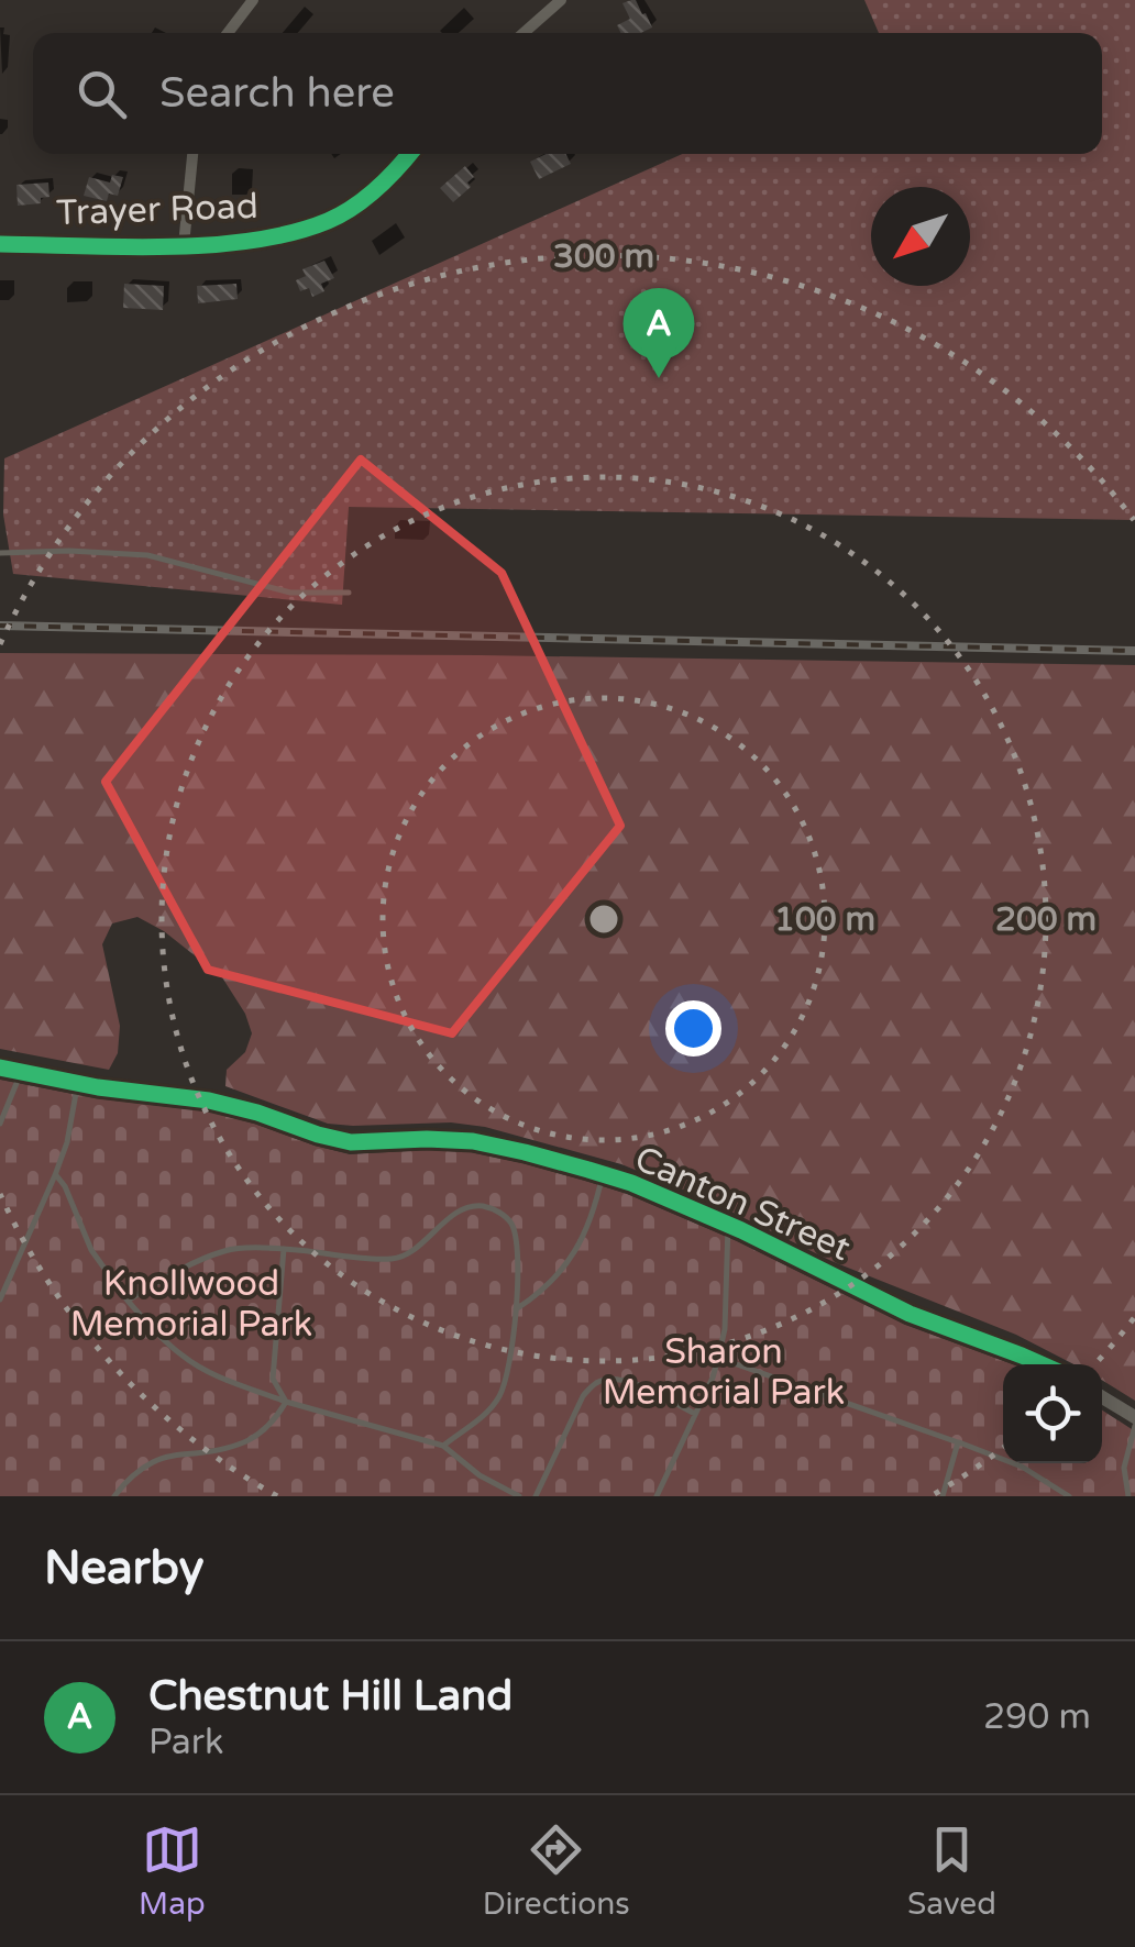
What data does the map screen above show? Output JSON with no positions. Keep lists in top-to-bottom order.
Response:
{
  "streets": {
    "street": ["Trayer Road", "Canton Street"]
  },
  "parks": ["Knollwood Memorial Park", "Sharon Memorial Park"],
  "north": "bottom left",
  "page": {
    "search": "Search here",
    "pins": "A",
    "heading": "Nearby",
    "list": [
      {
        "mark": "A",
        "name": "Chestnut Hill Land",
        "note": "Park",
        "value": "290 m"
      }
    ],
    "nav": ["Map", "Directions", "Saved"]
  },
  "rings": ["300 m", "100 m", "200 m"]
}
